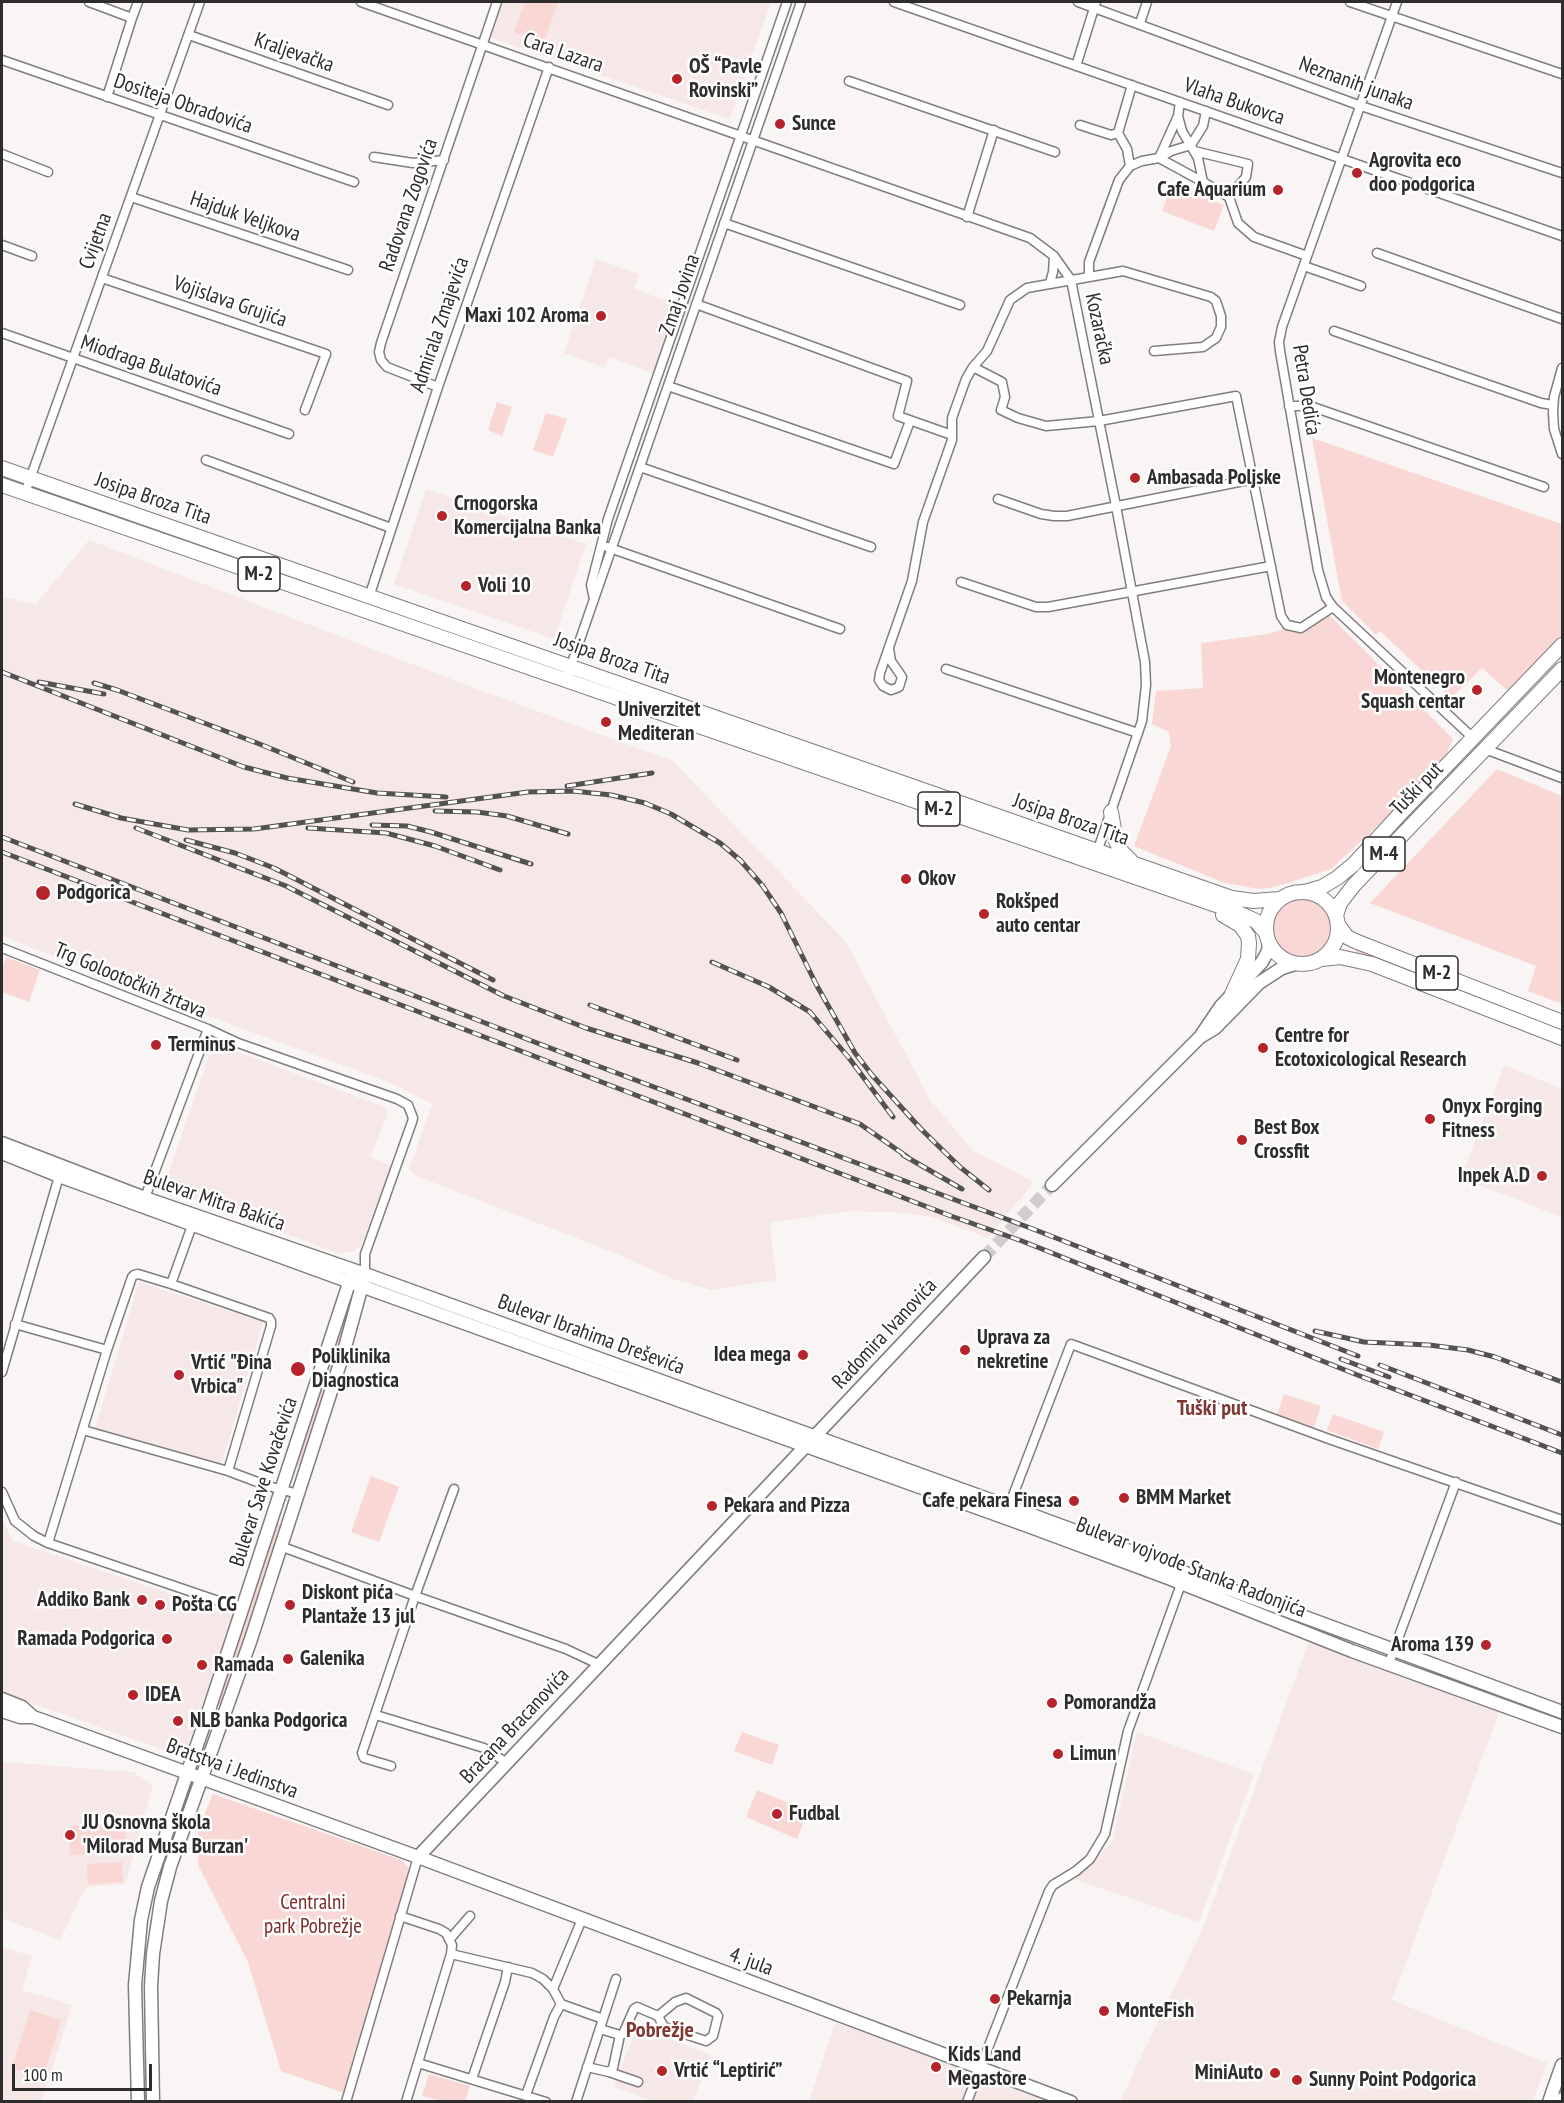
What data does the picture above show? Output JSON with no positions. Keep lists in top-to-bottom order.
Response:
{
  "streets": {
    "main road": [
      "Josipa Broza Tita",
      "M-2",
      "Tuški put",
      "M-4"
    ],
    "street": [
      "Kraljevačka",
      "Cara Lazara",
      "Neznanih junaka",
      "Vlaha Bukovca",
      "Dositeja Obradovića",
      "Radovana Zogovića",
      "Hajduk Veljkova",
      "Cvijetna",
      "Zmaj Jovina",
      "Vojislava Grujića",
      "Admirala Zmajevića",
      "Kozaračka",
      "Miodraga Bulatovića",
      "Petra Dedića",
      "Trg Golootočkih žrtava",
      "Bulevar Mitra Bakića",
      "Radomira Ivanovića",
      "Bulevar Ibrahima Dreševića",
      "Bulevar Save Kovačevića",
      "Bulevar vojvode Stanka Radonjića",
      "Bracana Bracanovića",
      "Bratstva i Jedinstva",
      "4. jula"
    ]
  },
  "crossings": [
    ["Kraljevačka", "Cvijetna"],
    ["Cara Lazara", "Radovana Zogovića"],
    ["Cara Lazara", "Zmaj Jovina"],
    ["Cara Lazara", "Admirala Zmajevića"],
    ["Cara Lazara", "Kozaračka"],
    ["Neznanih junaka", "Petra Dedića"],
    ["Vlaha Bukovca", "Petra Dedića"],
    ["Dositeja Obradovića", "Cvijetna"],
    ["Radovana Zogovića", "Admirala Zmajevića"],
    ["Hajduk Veljkova", "Cvijetna"],
    ["Cvijetna", "Vojislava Grujića"],
    ["Cvijetna", "Miodraga Bulatovića"],
    ["Cvijetna", "Josipa Broza Tita"],
    ["Zmaj Jovina", "Kozaračka"],
    ["Zmaj Jovina", "Josipa Broza Tita"],
    ["Admirala Zmajevića", "Josipa Broza Tita"],
    ["Kozaračka", "Josipa Broza Tita"],
    ["Petra Dedića", "Tuški put"],
    ["Petra Dedića", "M-4"],
    ["Josipa Broza Tita", "M-2"],
    ["Josipa Broza Tita", "Tuški put"],
    ["M-2", "Tuški put"],
    ["Tuški put", "M-4"],
    ["Trg Golootočkih žrtava", "Bulevar Mitra Bakića"],
    ["Bulevar Mitra Bakića", "Bulevar Ibrahima Dreševića"],
    ["Bulevar Mitra Bakića", "Bulevar Save Kovačevića"],
    ["Radomira Ivanovića", "Bulevar Ibrahima Dreševića"],
    ["Radomira Ivanovića", "Bulevar vojvode Stanka Radonjića"],
    ["Radomira Ivanovića", "Bracana Bracanovića"],
    ["Bulevar Ibrahima Dreševića", "Bulevar Save Kovačevića"],
    ["Bulevar Ibrahima Dreševića", "Bulevar vojvode Stanka Radonjića"],
    ["Bulevar Ibrahima Dreševića", "Bracana Bracanovića"],
    ["Bulevar Save Kovačevića", "Bratstva i Jedinstva"],
    ["Bulevar vojvode Stanka Radonjića", "Bracana Bracanovića"],
    ["Bracana Bracanovića", "Bratstva i Jedinstva"],
    ["Bracana Bracanovića", "4. jula"],
    ["Bratstva i Jedinstva", "4. jula"]
  ],
  "districts": ["Tuški put", "Pobrežje"],
  "parks": ["Centralni park Pobrežje"],
  "places": [
    "OŠ “Pavle Rovinski”",
    "Sunce",
    "Agrovita eco doo podgorica",
    "Cafe Aquarium",
    "Maxi 102 Aroma",
    "Ambasada Poljske",
    "Crnogorska Komercijalna Banka",
    "Voli 10",
    "Montenegro Squash centar",
    "Univerzitet Mediteran",
    "Okov",
    "Podgorica",
    "Rokšped auto centar",
    "Terminus",
    "Centre for Ecotoxicological Research",
    "Onyx Forging Fitness",
    "Best Box Crossfit",
    "Inpek A.D",
    "Uprava za nekretine",
    "Idea mega",
    "Poliklinika Diagnostica",
    "Vrtić \"Đina Vrbica\"",
    "BMM Market",
    "Cafe pekara Finesa",
    "Pekara and Pizza",
    "Addiko Bank",
    "Pošta CG",
    "Diskont pića Plantaže 13 jul",
    "Ramada Podgorica",
    "Aroma 139",
    "Galenika",
    "Ramada",
    "IDEA",
    "Pomorandža",
    "NLB banka Podgorica",
    "Limun",
    "Fudbal",
    "JU Osnovna škola 'Milorad Musa Burzan'",
    "Pekarnja",
    "MonteFish",
    "Kids Land Megastore",
    "Vrtić “Leptirić”",
    "MiniAuto",
    "Sunny Point Podgorica"
  ],
  "scale_bar": "100 m"
}
